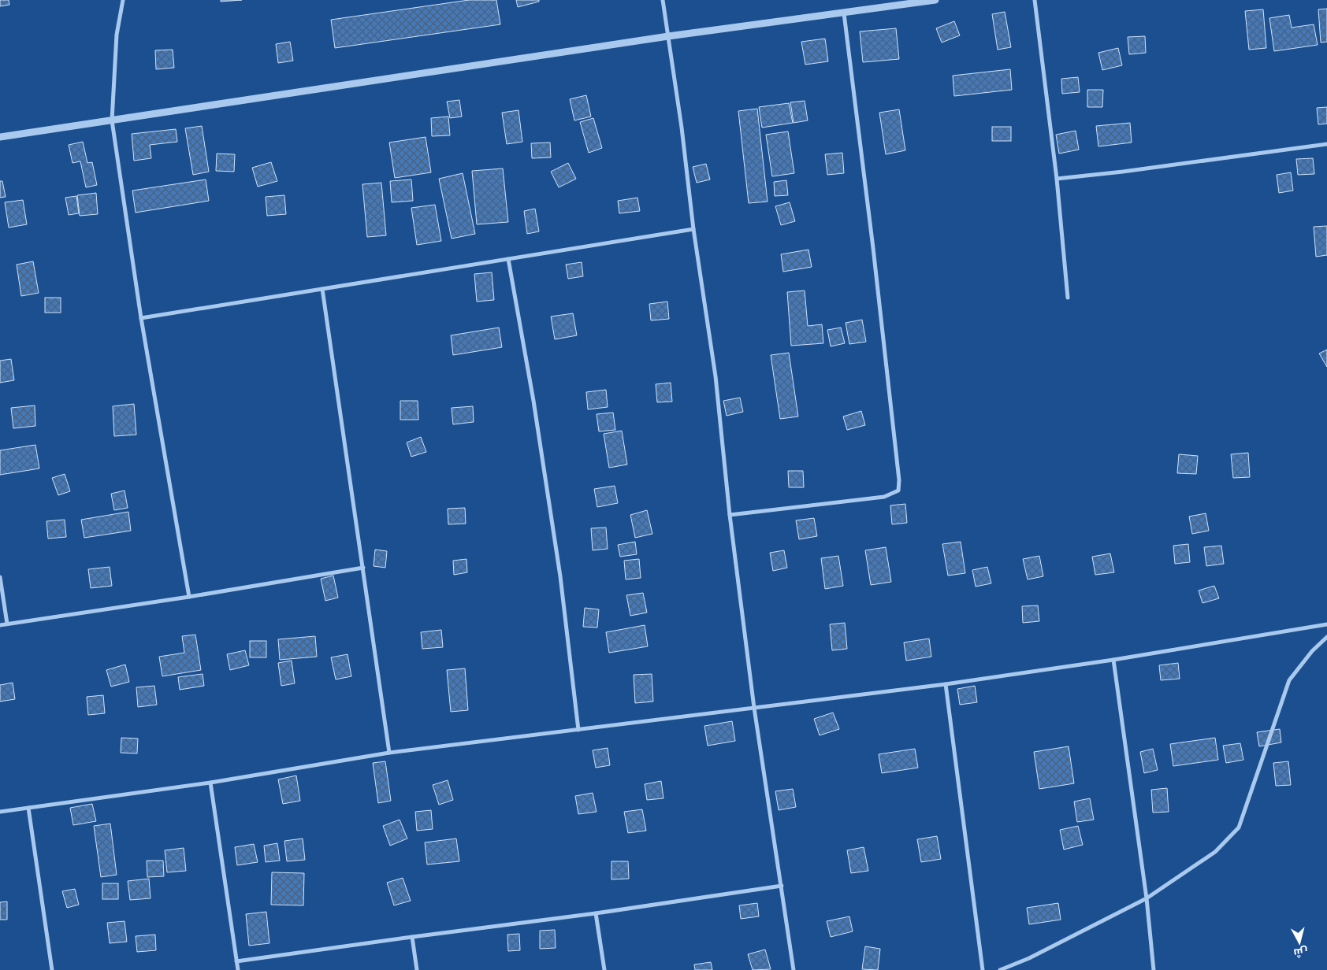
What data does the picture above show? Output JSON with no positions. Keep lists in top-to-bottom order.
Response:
{
  "north": "bottom"
}
